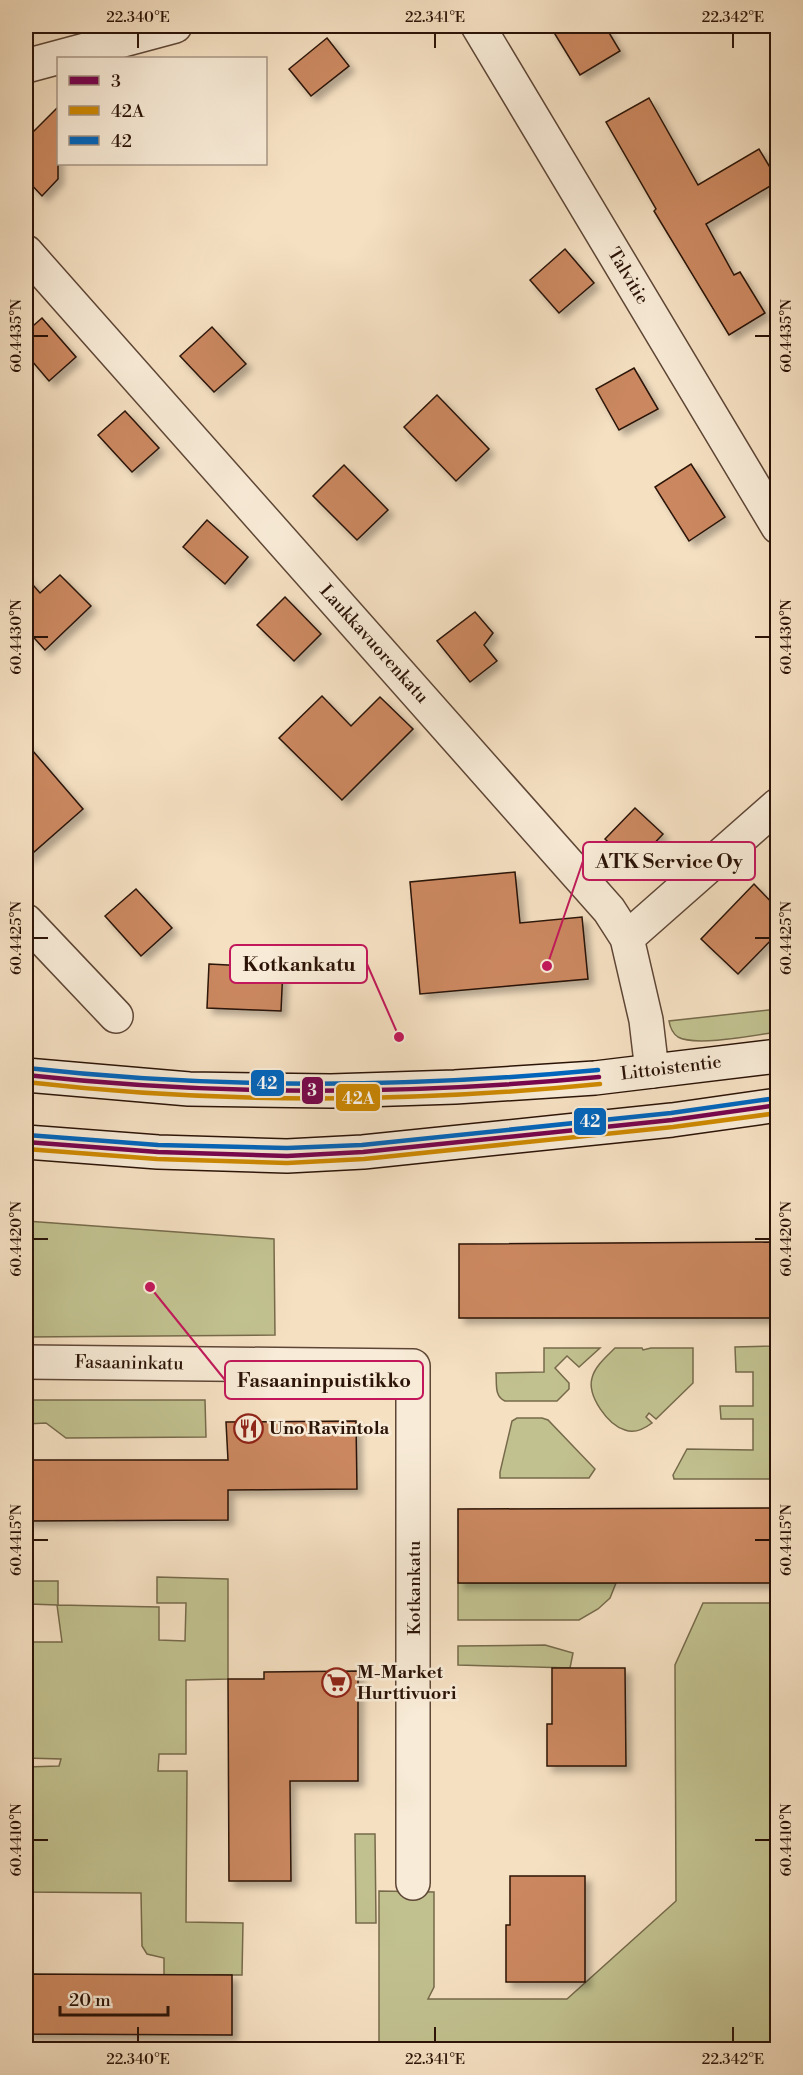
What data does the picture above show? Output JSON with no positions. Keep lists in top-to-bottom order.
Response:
{
  "streets": {
    "street": [
      "Talvitie",
      "Laukkavuorenkatu",
      "Littoistentie",
      "Fasaaninkatu",
      "Kotkankatu"
    ]
  },
  "crossings": [
    ["Laukkavuorenkatu", "Littoistentie"],
    ["Fasaaninkatu", "Kotkankatu"]
  ],
  "places": {
    "other": ["ATK Service Oy", "Kotkankatu", "Fasaaninpuistikko"],
    "restaurant": ["Uno Ravintola"],
    "supermarket": ["M-Market Hurttivuori"]
  },
  "lines": ["transit line 42", "transit line 3", "transit line 42A"],
  "legend": ["3", "42A", "42"],
  "scale_bar": "20 m",
  "coordinates": [
    "22.340°E",
    "22.341°E",
    "22.342°E",
    "60.4435°N",
    "60.4430°N",
    "60.4425°N",
    "60.4420°N",
    "60.4415°N",
    "60.4410°N"
  ]
}
